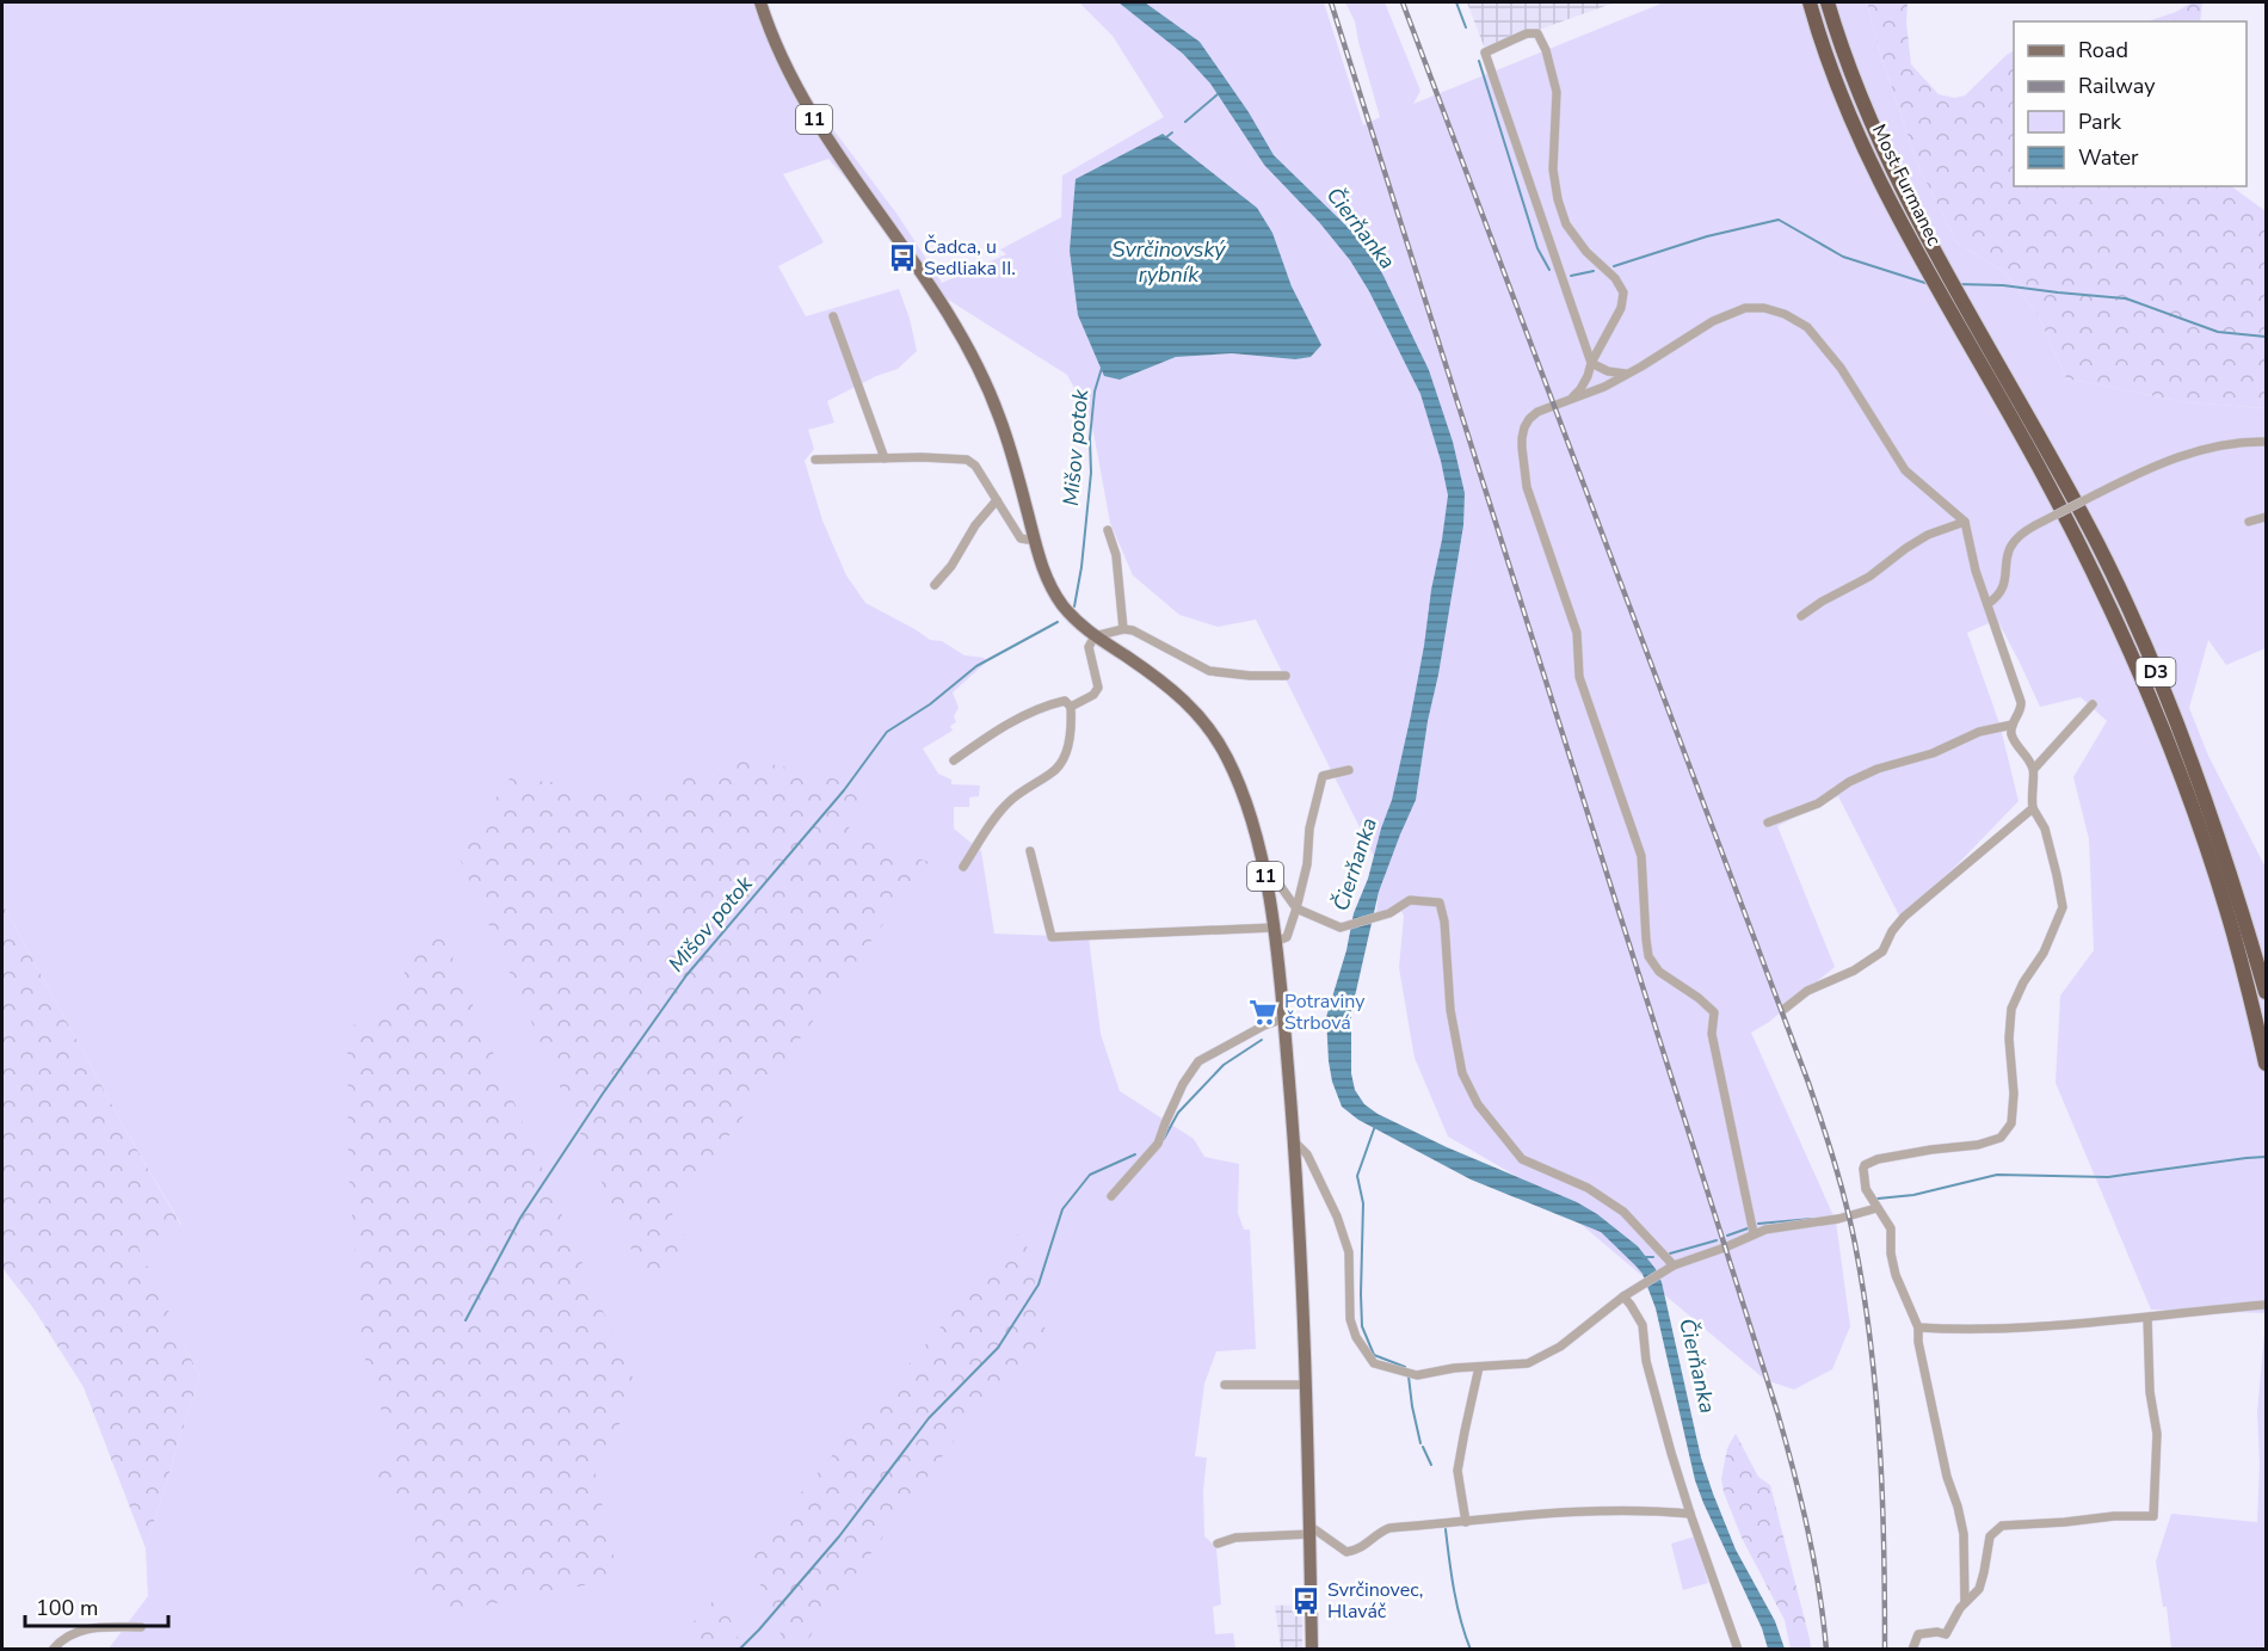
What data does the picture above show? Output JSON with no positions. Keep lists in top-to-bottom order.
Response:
{
  "streets": {
    "highway": ["Most Furmanec", "D3"],
    "main road": ["11"]
  },
  "water": ["Čierňanka", "Svrčinovský rybník", "Mišov potok"],
  "places": {
    "bus stop": ["Čadca, u Sedliaka II.", "Svrčinovec, Hlaváč"],
    "supermarket": ["Potraviny Štrbová"]
  },
  "legend": [
    "Road",
    "Railway",
    "Park",
    "Water"
  ],
  "scale_bar": "100 m"
}
